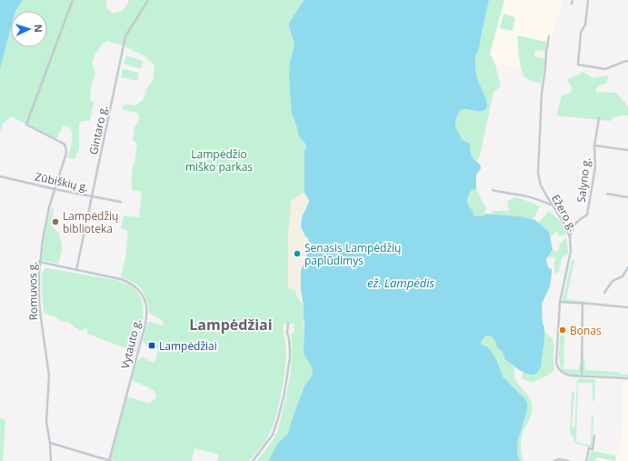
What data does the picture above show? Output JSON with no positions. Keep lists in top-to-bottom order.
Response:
{
  "streets": {
    "street": [
      "Gintaro g.",
      "Salyno g.",
      "Zūbiškių g.",
      "Ežero g.",
      "Romuvos g.",
      "Vytauto g."
    ]
  },
  "crossings": [
    ["Gintaro g.", "Zūbiškių g."],
    ["Gintaro g.", "Vytauto g."],
    ["Salyno g.", "Ežero g."],
    ["Zūbiškių g.", "Romuvos g."],
    ["Romuvos g.", "Vytauto g."]
  ],
  "districts": ["Lampėdžiai"],
  "water": ["ež. Lampėdis"],
  "parks": ["Lampėdžio miško parkas"],
  "places": {
    "other": ["Lampėdžių biblioteka", "Senasis Lampėdžių paplūdimys", "Bonas"],
    "transit": ["Lampėdžiai"]
  },
  "north": "right"
}
